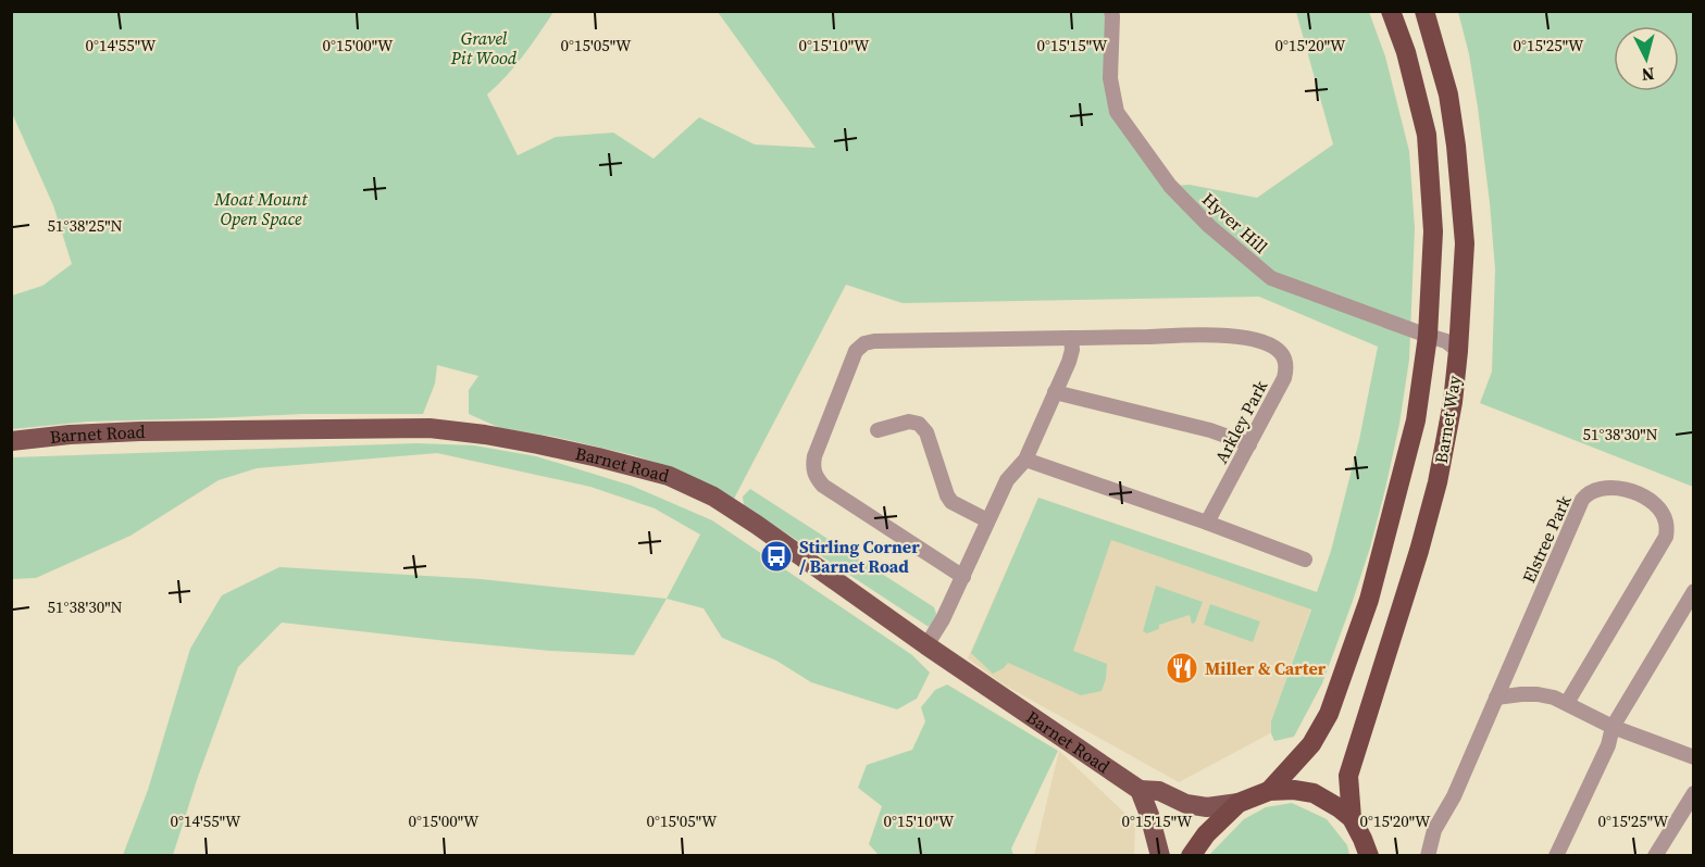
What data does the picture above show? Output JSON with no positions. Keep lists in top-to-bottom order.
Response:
{
  "streets": {
    "highway": ["Barnet Way"],
    "main road": ["Barnet Road"],
    "street": ["Hyver Hill", "Arkley Park", "Elstree Park"]
  },
  "crossings": [
    ["Hyver Hill", "Barnet Way"]
  ],
  "parks": ["Gravel Pit Wood", "Moat Mount Open Space"],
  "places": {
    "bus stop": ["Stirling Corner / Barnet Road"],
    "restaurant": ["Miller & Carter"]
  },
  "north": "bottom",
  "coordinates": [
    "0°14'55\"W",
    "0°15'00\"W",
    "0°15'05\"W",
    "0°15'10\"W",
    "0°15'15\"W",
    "0°15'20\"W",
    "0°15'25\"W",
    "51°38'25\"N",
    "51°38'30\"N"
  ]
}
